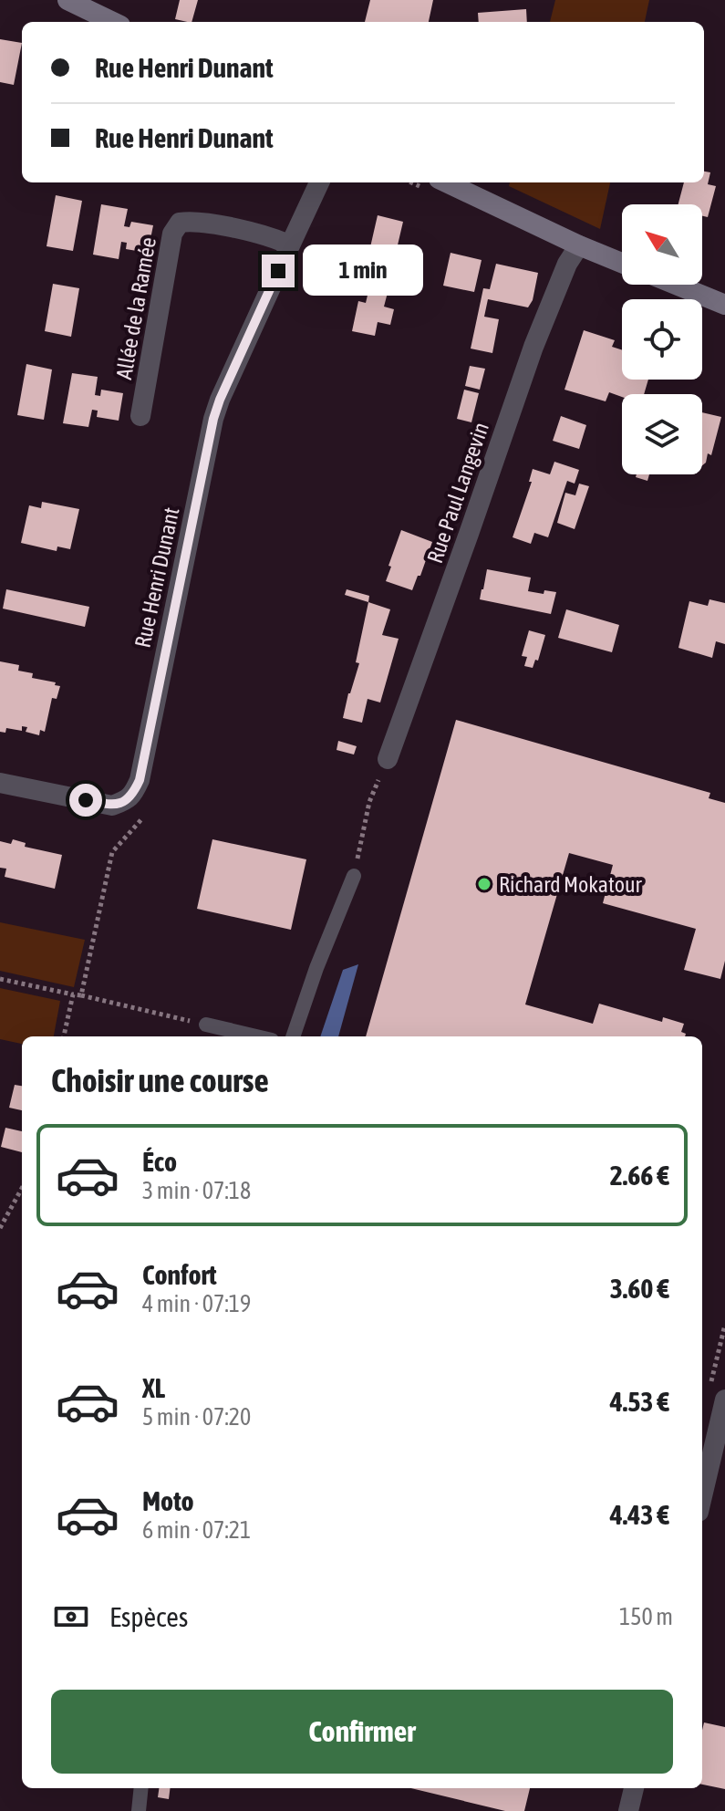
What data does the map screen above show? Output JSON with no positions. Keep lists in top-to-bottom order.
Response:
{
  "streets": {
    "street": ["Allée de la Ramée", "Rue Paul Langevin", "Rue Henri Dunant"]
  },
  "crossings": [
    ["Allée de la Ramée", "Rue Henri Dunant"]
  ],
  "places": ["Richard Mokatour"],
  "north": "top left",
  "page": {
    "banner": ["Rue Henri Dunant", "Rue Henri Dunant"],
    "bubble": "1 min",
    "heading": "Choisir une course",
    "list": [
      {
        "name": "Éco",
        "note": "3 min · 07:18",
        "value": "2.66 €"
      },
      {
        "name": "Confort",
        "note": "4 min · 07:19",
        "value": "3.60 €"
      },
      {
        "name": "XL",
        "note": "5 min · 07:20",
        "value": "4.53 €"
      },
      {
        "name": "Moto",
        "note": "6 min · 07:21",
        "value": "4.43 €"
      }
    ],
    "pay": ["Espèces", "150 m"],
    "buttons": "Confirmer"
  }
}
